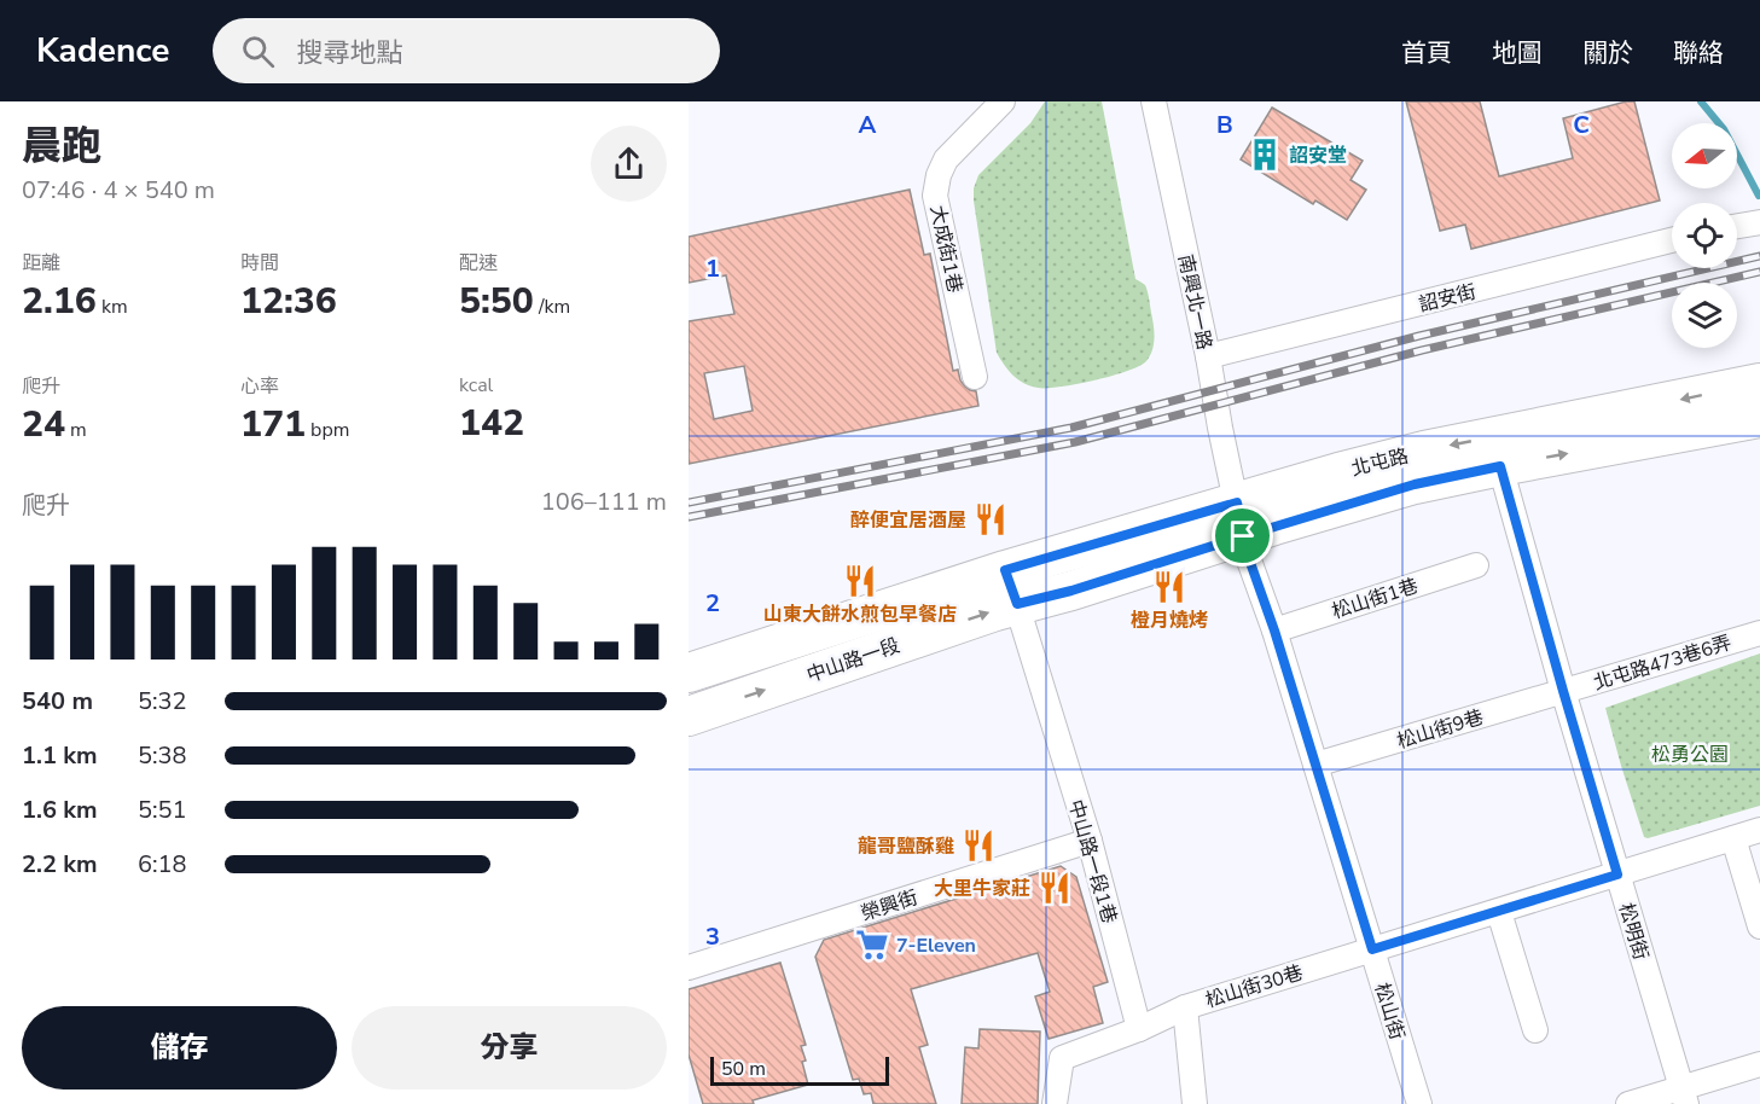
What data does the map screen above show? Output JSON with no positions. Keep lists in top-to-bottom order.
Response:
{
  "streets": {
    "main road": ["北屯路", "中山路一段"],
    "street": [
      "大成街1巷",
      "詔安街",
      "南興北一路",
      "松山街1巷",
      "北屯路473巷6弄",
      "松山街9巷",
      "中山路一段1巷",
      "榮興街",
      "松明街",
      "松山街30巷",
      "松山街"
    ]
  },
  "crossings": [
    ["詔安街", "南興北一路"],
    ["南興北一路", "北屯路"],
    ["南興北一路", "松山街"],
    ["北屯路", "中山路一段"],
    ["北屯路", "中山路一段1巷"],
    ["北屯路", "松明街"],
    ["北屯路", "松山街"],
    ["松山街1巷", "松山街"],
    ["中山路一段", "中山路一段1巷"],
    ["北屯路473巷6弄", "松山街9巷"],
    ["北屯路473巷6弄", "松明街"],
    ["松山街9巷", "松明街"],
    ["松山街9巷", "松山街"],
    ["中山路一段1巷", "榮興街"],
    ["中山路一段1巷", "松山街30巷"],
    ["松明街", "松山街30巷"],
    ["松山街30巷", "松山街"]
  ],
  "parks": ["松勇公園"],
  "places": {
    "building": ["詔安堂"],
    "restaurant": [
      "醉便宜居酒屋",
      "山東大餅水煎包早餐店",
      "橙月燒烤",
      "龍哥鹽酥雞",
      "大里牛家莊"
    ],
    "supermarket": ["7-Eleven"]
  },
  "scale_bar": "50 m",
  "north": "left",
  "page": {
    "header": "Kadence",
    "search": "搜尋地點",
    "nav": [
      "首頁",
      "地圖",
      "關於",
      "聯絡"
    ],
    "heading": ["晨跑", "07:46 · 4 × 540 m"],
    "stats": [
      ["距離", "2.16 km"],
      ["時間", "12:36"],
      ["配速", "5:50 /km"],
      ["爬升", "24 m"],
      ["心率", "171 bpm"],
      ["kcal", "142"]
    ],
    "chart": ["爬升", "106–111 m"],
    "list": [
      {
        "name": "540 m",
        "note": "5:32"
      },
      {
        "name": "1.1 km",
        "note": "5:38"
      },
      {
        "name": "1.6 km",
        "note": "5:51"
      },
      {
        "name": "2.2 km",
        "note": "6:18"
      }
    ],
    "buttons": ["儲存", "分享"],
    "scale": "50 m"
  },
  "grid": {
    "columns": ["A", "B", "C"],
    "rows": ["1", "2", "3"]
  }
}
